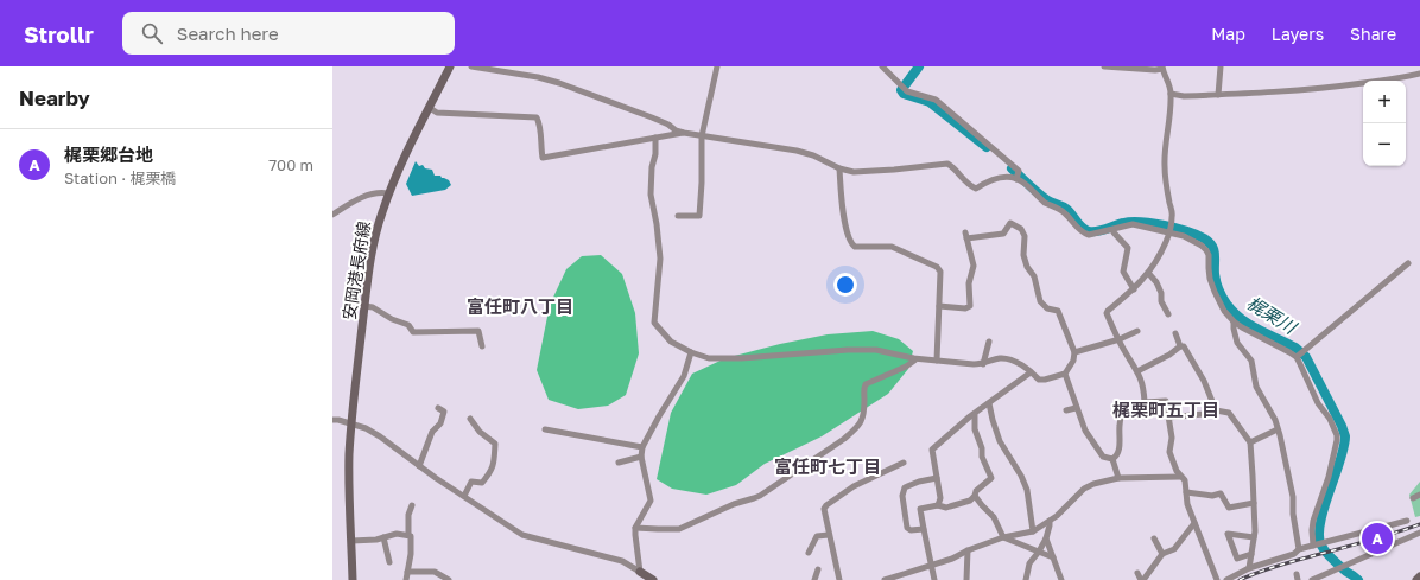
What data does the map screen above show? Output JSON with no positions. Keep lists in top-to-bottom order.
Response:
{
  "streets": {
    "main road": ["安岡港長府線"]
  },
  "districts": ["富任町八丁目", "梶栗町五丁目", "富任町七丁目"],
  "water": ["梶栗川"],
  "page": {
    "header": "Strollr",
    "search": "Search here",
    "nav": ["Map", "Layers", "Share"],
    "heading": "Nearby",
    "map_buttons": ["+", "−"],
    "list": [
      {
        "mark": "A",
        "name": "梶栗郷台地",
        "note": "Station · 梶栗橋",
        "value": "700 m"
      }
    ],
    "pins": "A"
  }
}
